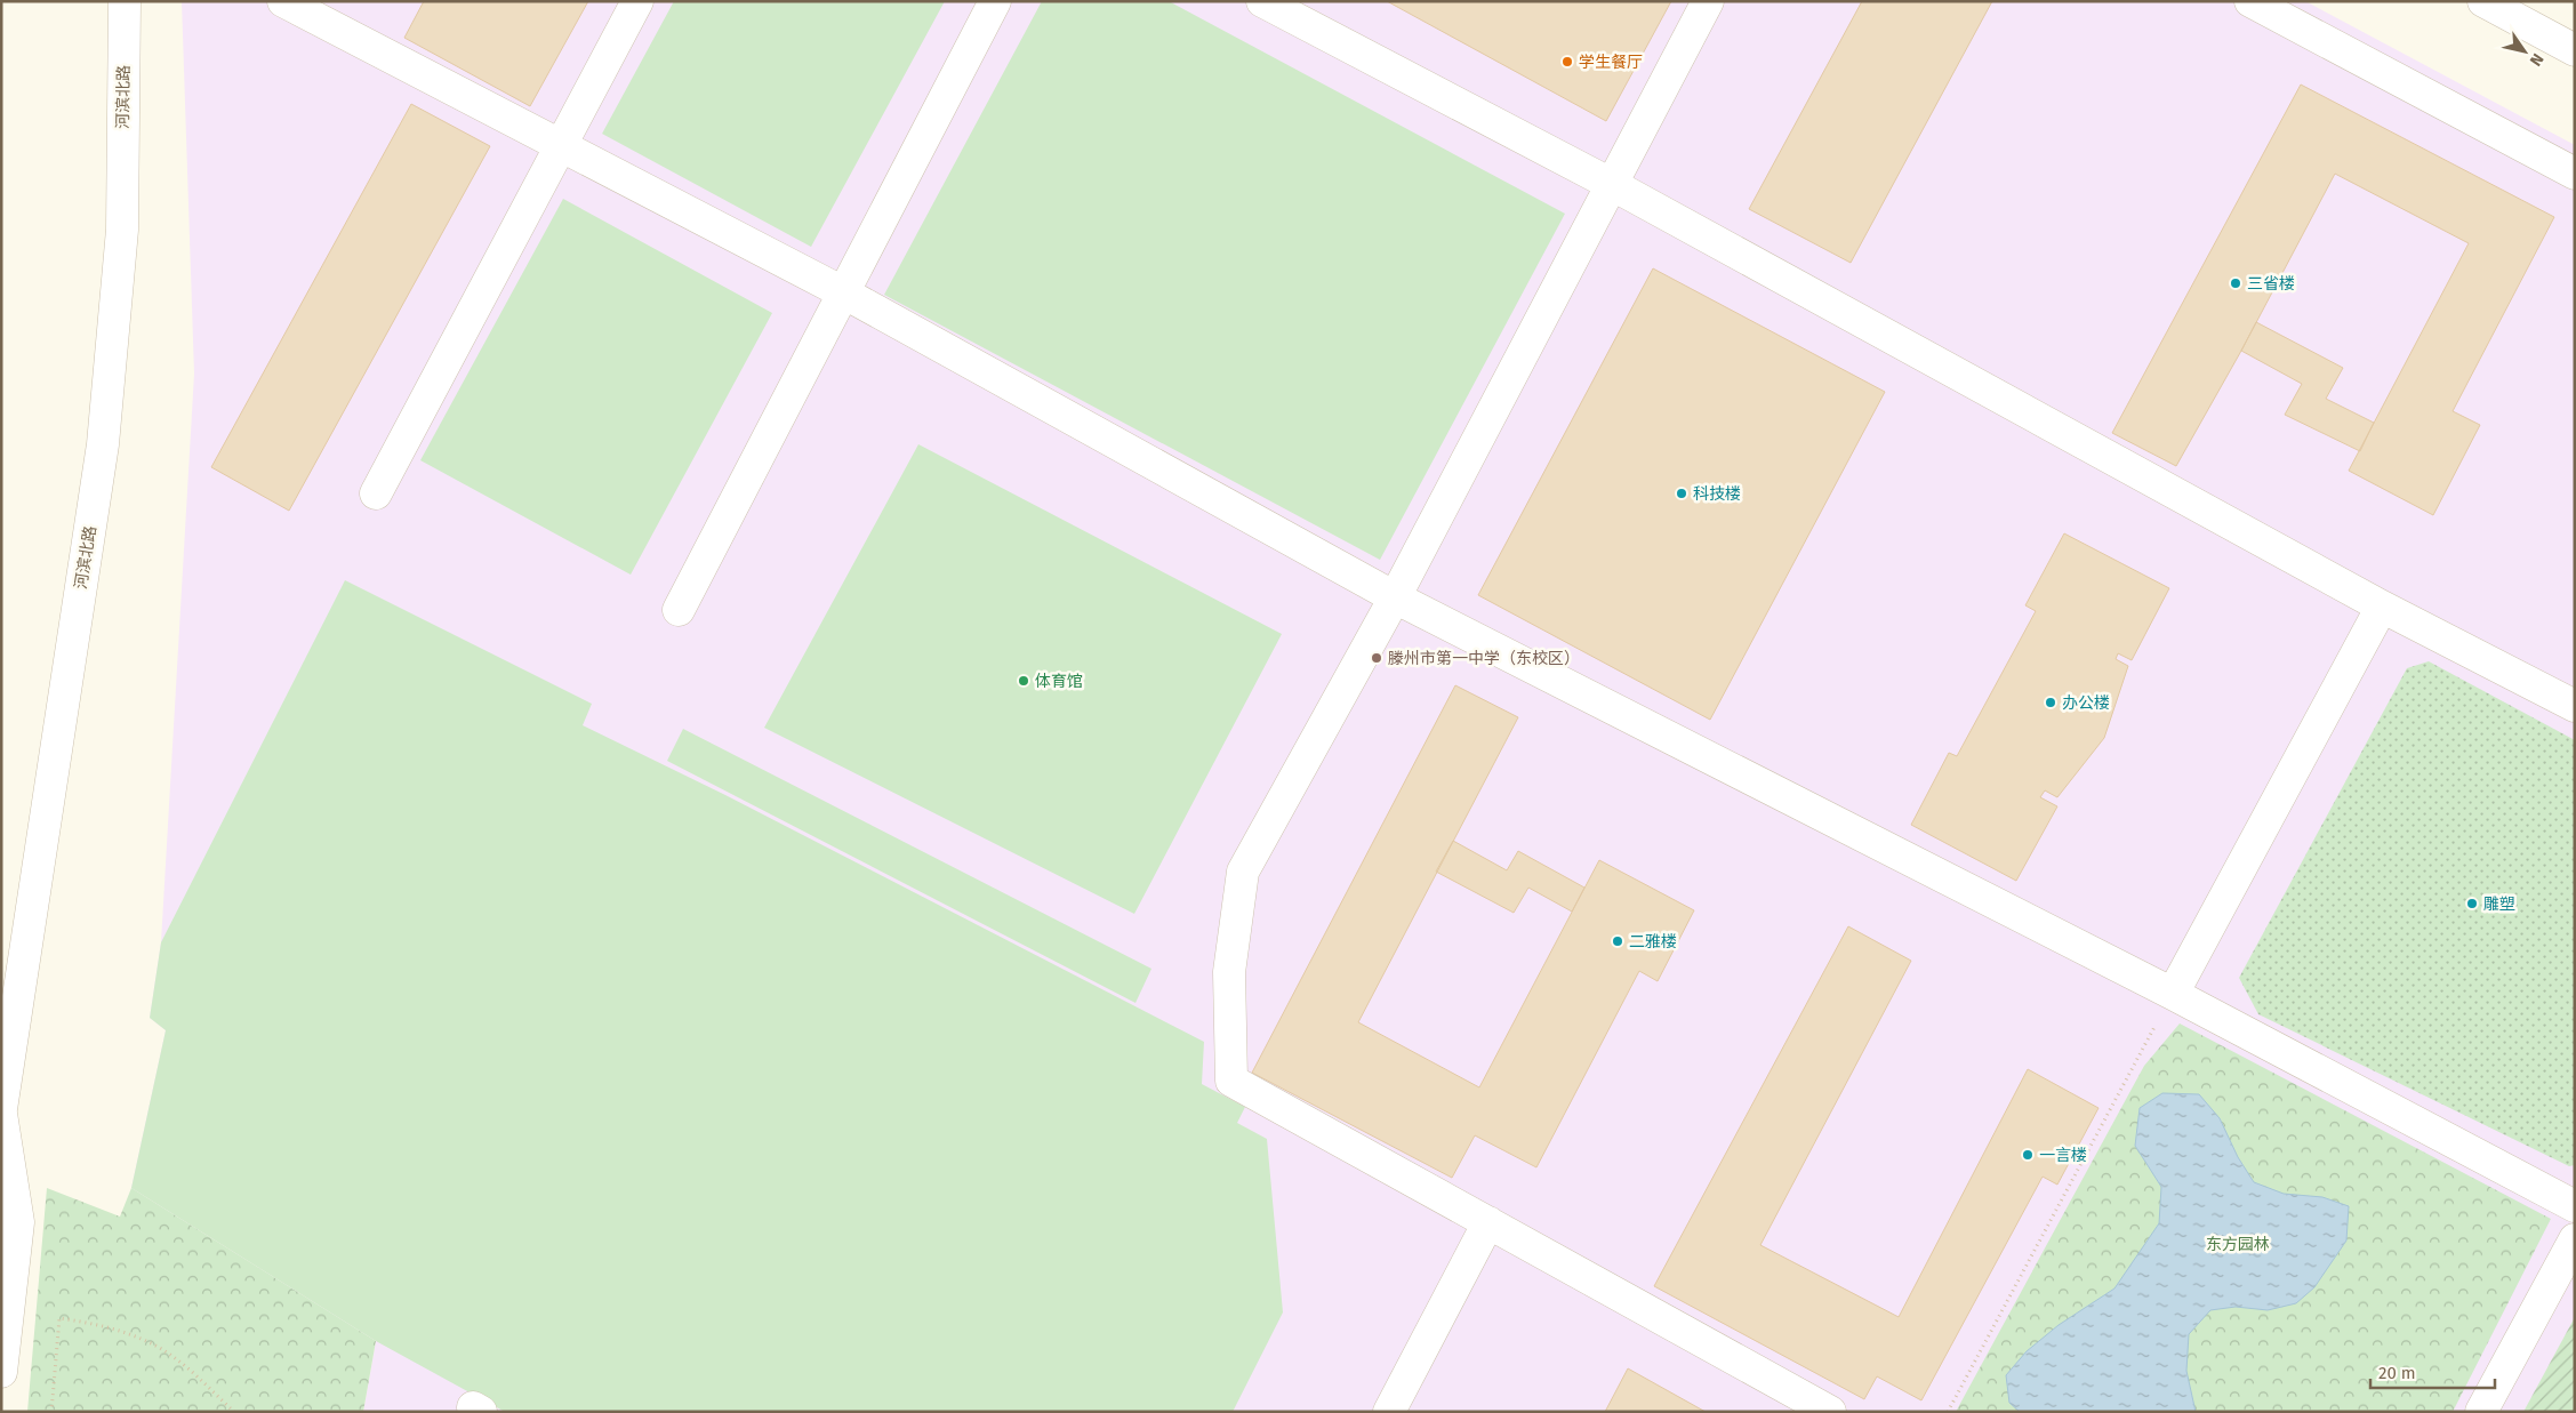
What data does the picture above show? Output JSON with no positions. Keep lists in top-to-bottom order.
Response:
{
  "streets": {
    "street": ["河滨北路"]
  },
  "parks": ["东方园林"],
  "places": [
    "学生餐厅",
    "三省楼",
    "科技楼",
    "滕州市第一中学（东校区）",
    "体育馆",
    "办公楼",
    "雕塑",
    "二雅楼",
    "一言楼"
  ],
  "scale_bar": "20 m",
  "north": "bottom right"
}
